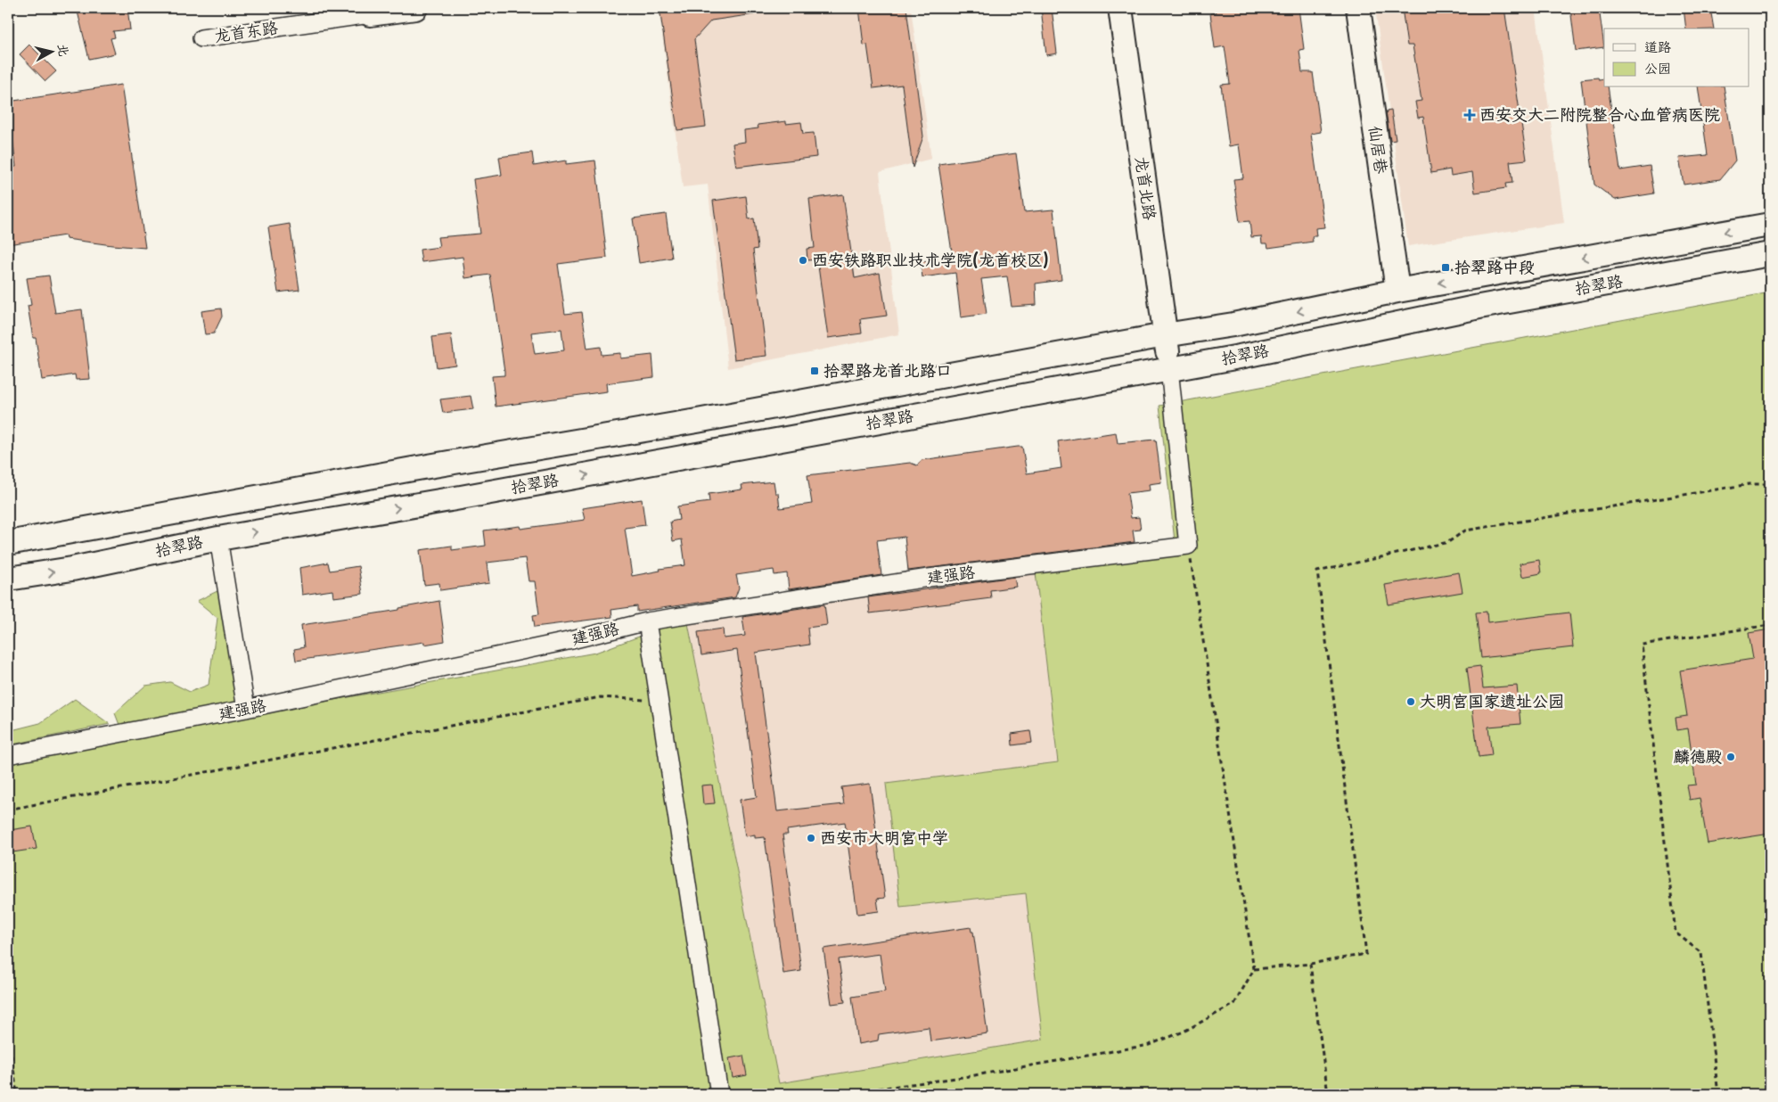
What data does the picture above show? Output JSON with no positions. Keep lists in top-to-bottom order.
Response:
{
  "streets": {
    "main road": ["仙居巷", "龙首北路", "拾翠路"],
    "street": ["龙首东路", "建强路"]
  },
  "crossings": [
    ["仙居巷", "拾翠路"],
    ["龙首北路", "拾翠路"]
  ],
  "places": {
    "health": ["西安交大二附院整合心血管病医院"],
    "other": [
      "西安铁路职业技术学院(龙首校区)",
      "大明宫国家遗址公园",
      "麟德殿",
      "西安市大明宫中学"
    ],
    "transit": ["拾翠路中段", "拾翠路龙首北路口"]
  },
  "legend": ["道路", "公园"],
  "north": "right"
}
